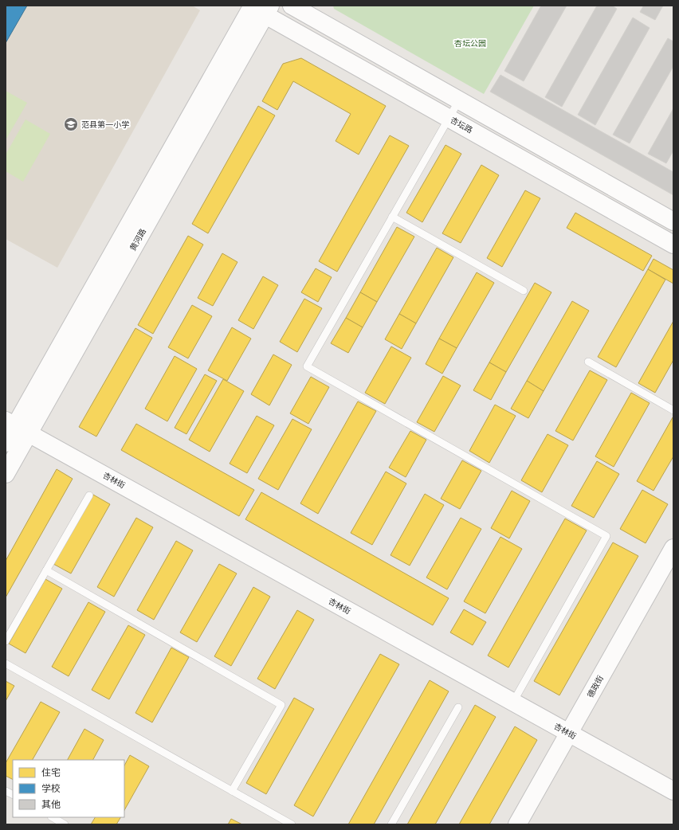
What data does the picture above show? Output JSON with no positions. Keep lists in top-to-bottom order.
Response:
{
  "streets": {
    "street": [
      "杏坛路",
      "黄河路",
      "杏林街",
      "德政街"
    ]
  },
  "crossings": [
    ["杏坛路", "黄河路"],
    ["黄河路", "杏林街"],
    ["杏林街", "德政街"]
  ],
  "parks": ["杏坛公园"],
  "places": {
    "school or university": ["范县第一小学"]
  },
  "legend": ["住宅", "学校", "其他"]
}
